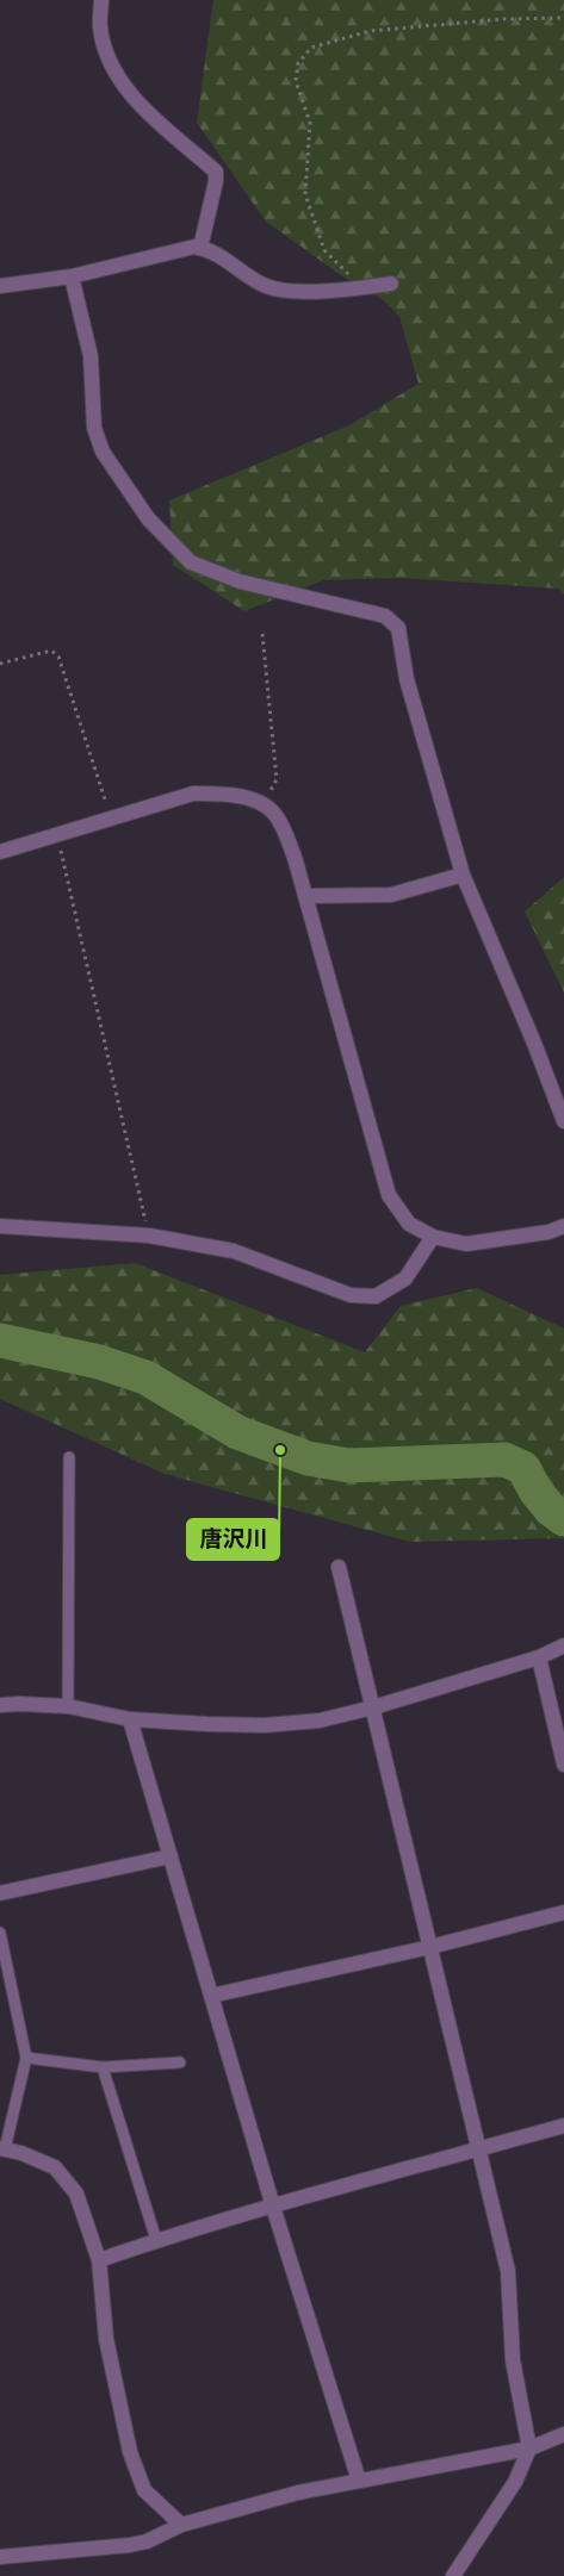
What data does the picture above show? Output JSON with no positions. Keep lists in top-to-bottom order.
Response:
{
  "places": ["唐沢川"]
}
